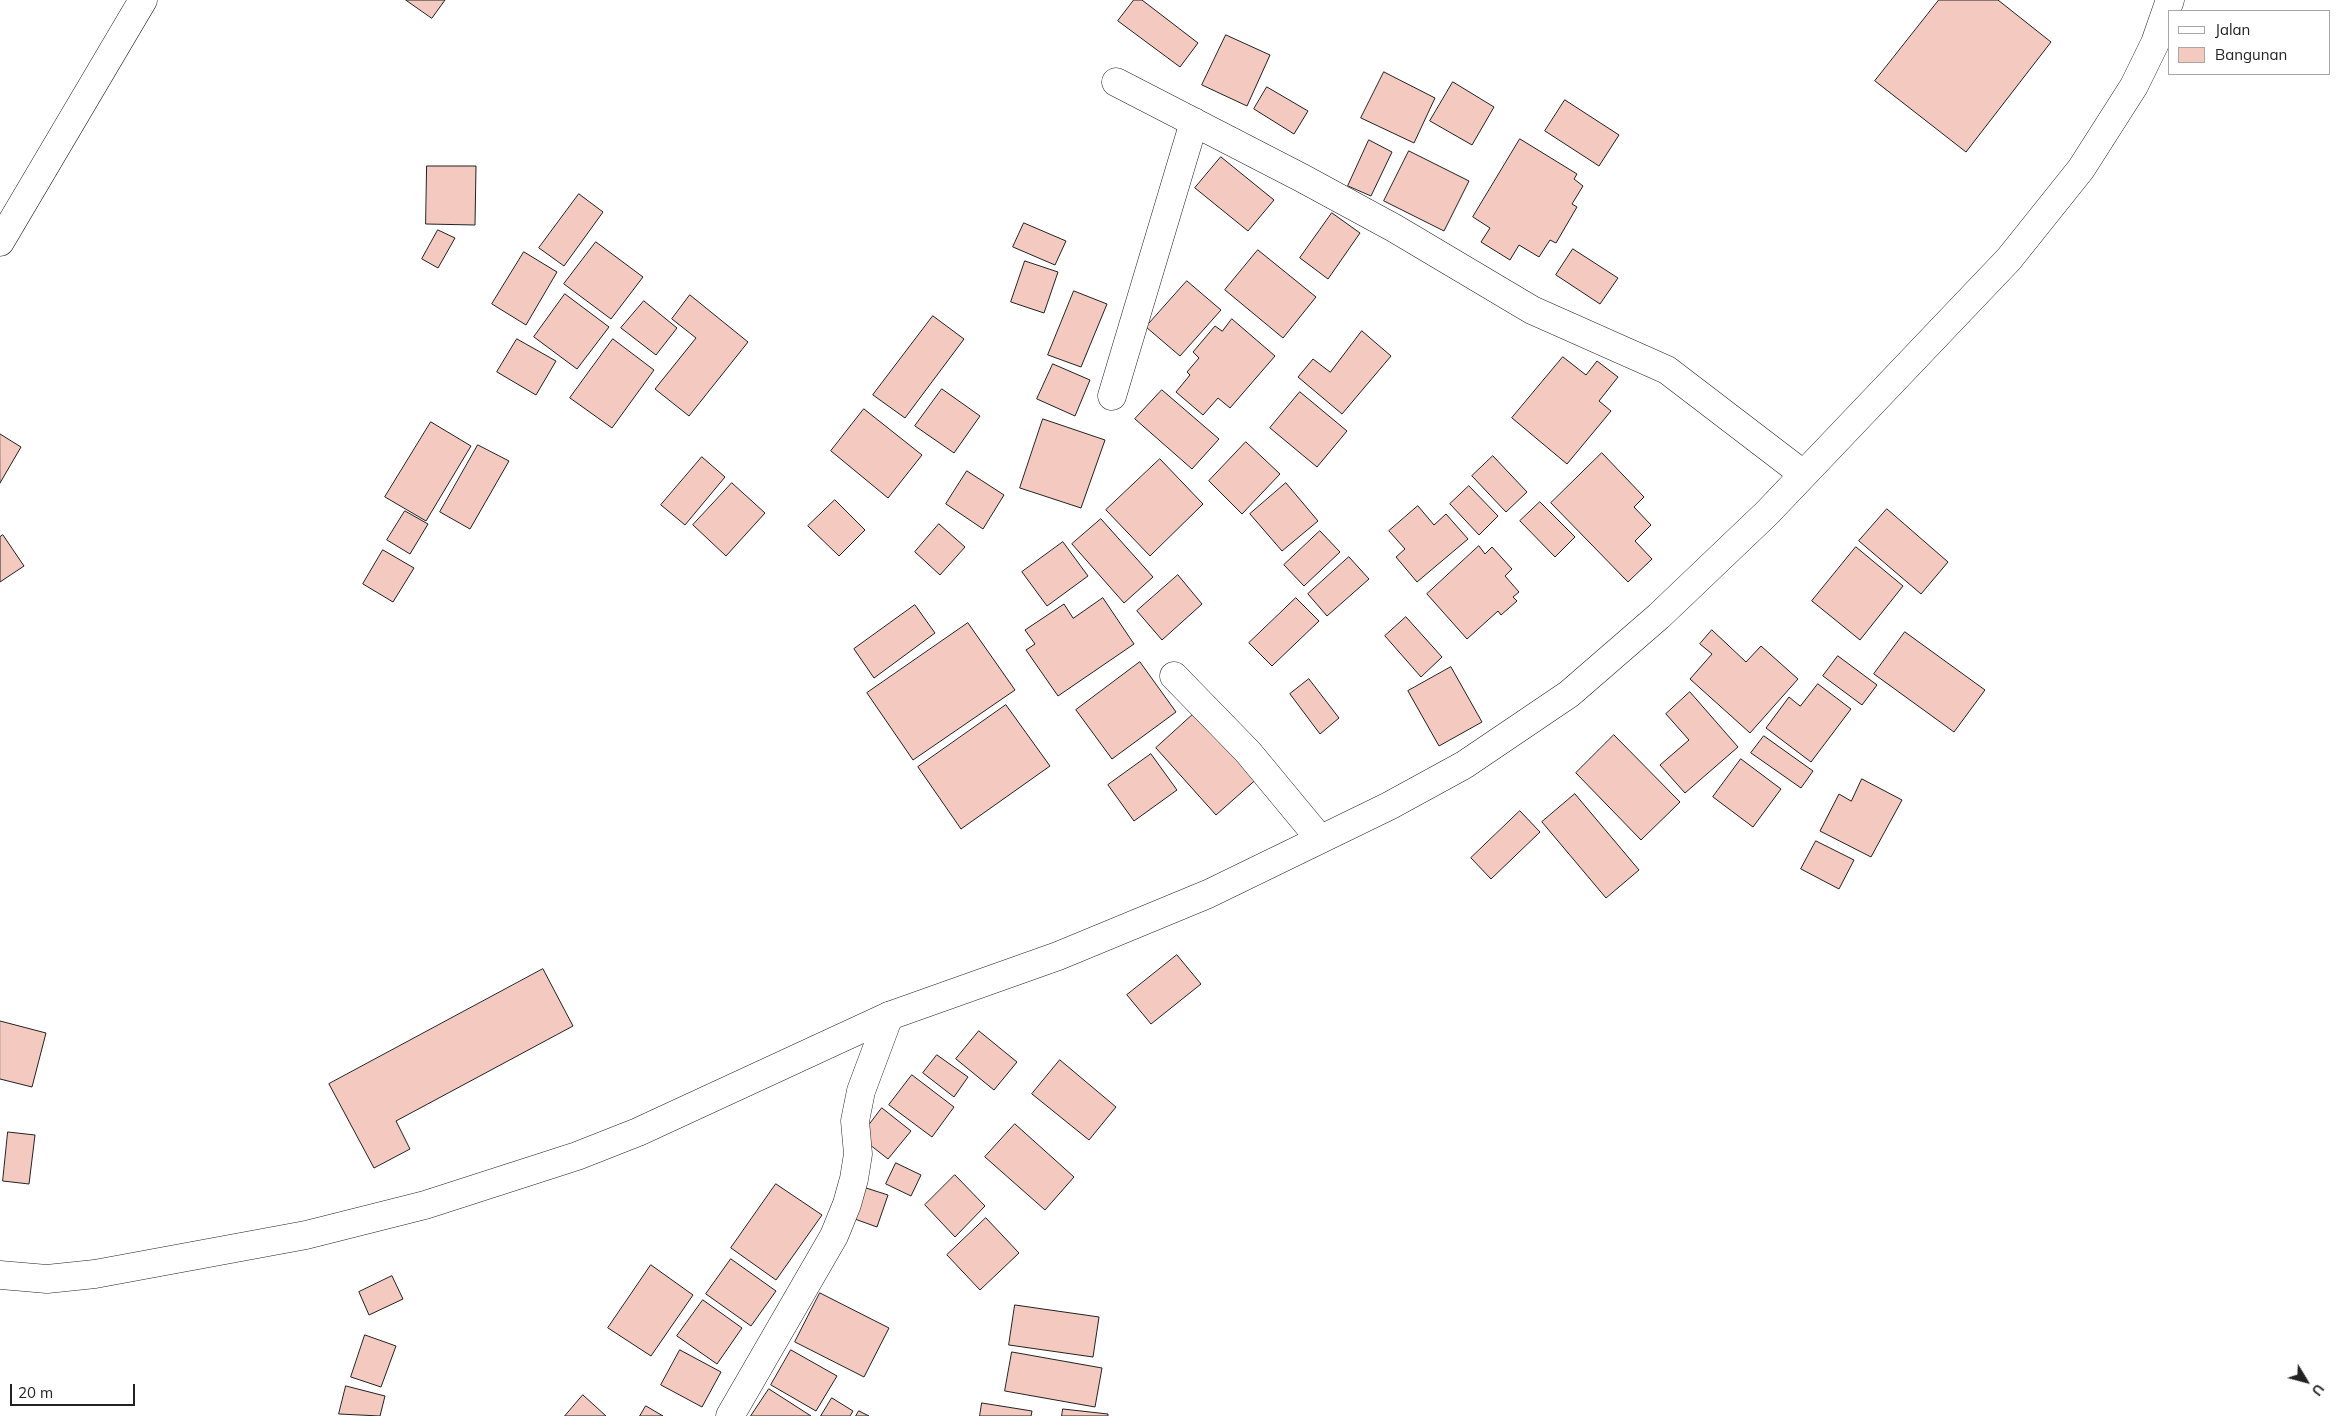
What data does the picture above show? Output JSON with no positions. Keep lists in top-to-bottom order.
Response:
{
  "legend": ["Jalan", "Bangunan"],
  "scale_bar": "20 m",
  "north": "bottom right"
}
